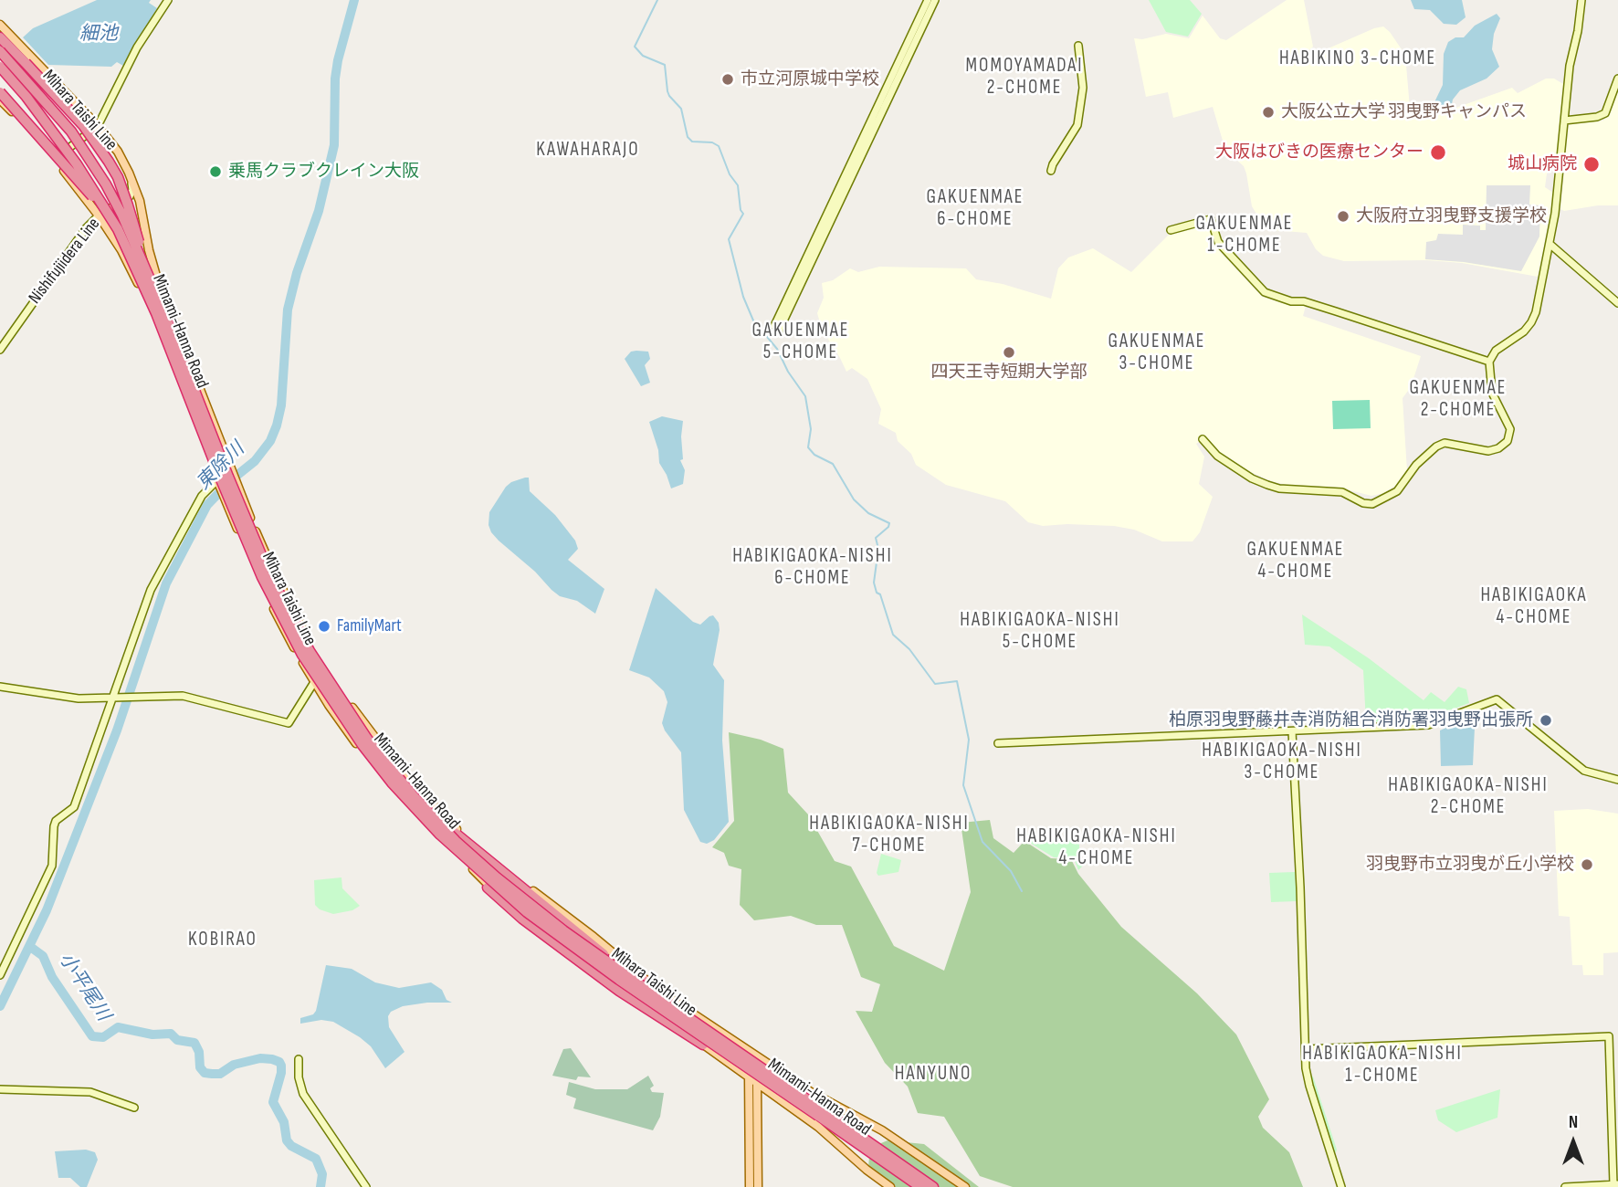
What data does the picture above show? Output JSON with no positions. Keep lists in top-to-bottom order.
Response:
{
  "streets": {
    "highway": ["Mimami-Hanna Road"],
    "main road": ["Mihara Taishi Line"],
    "street": ["Nishifujiidera Line"]
  },
  "crossings": [
    ["Mihara Taishi Line", "Nishifujiidera Line"]
  ],
  "districts": [
    "HABIKINO 3-CHOME",
    "MOMOYAMADAI 2-CHOME",
    "KAWAHARAJO",
    "GAKUENMAE 6-CHOME",
    "GAKUENMAE 1-CHOME",
    "GAKUENMAE 5-CHOME",
    "GAKUENMAE 3-CHOME",
    "GAKUENMAE 2-CHOME",
    "GAKUENMAE 4-CHOME",
    "HABIKIGAOKA-NISHI 6-CHOME",
    "HABIKIGAOKA 4-CHOME",
    "HABIKIGAOKA-NISHI 5-CHOME",
    "HABIKIGAOKA-NISHI 3-CHOME",
    "HABIKIGAOKA-NISHI 2-CHOME",
    "HABIKIGAOKA-NISHI 7-CHOME",
    "HABIKIGAOKA-NISHI 4-CHOME",
    "KOBIRAO",
    "HABIKIGAOKA-NISHI 1-CHOME",
    "HANYUNO"
  ],
  "water": ["細池", "東除川", "小平尾川"],
  "places": [
    "市立河原城中学校",
    "大阪公立大学 羽曳野キャンパス",
    "大阪はびきの医療センター",
    "城山病院",
    "乗馬クラブクレイン大阪",
    "大阪府立羽曳野支援学校",
    "四天王寺短期大学部",
    "FamilyMart",
    "柏原羽曳野藤井寺消防組合消防署羽曳野出張所",
    "羽曳野市立羽曳が丘小学校"
  ],
  "north": "top"
}
